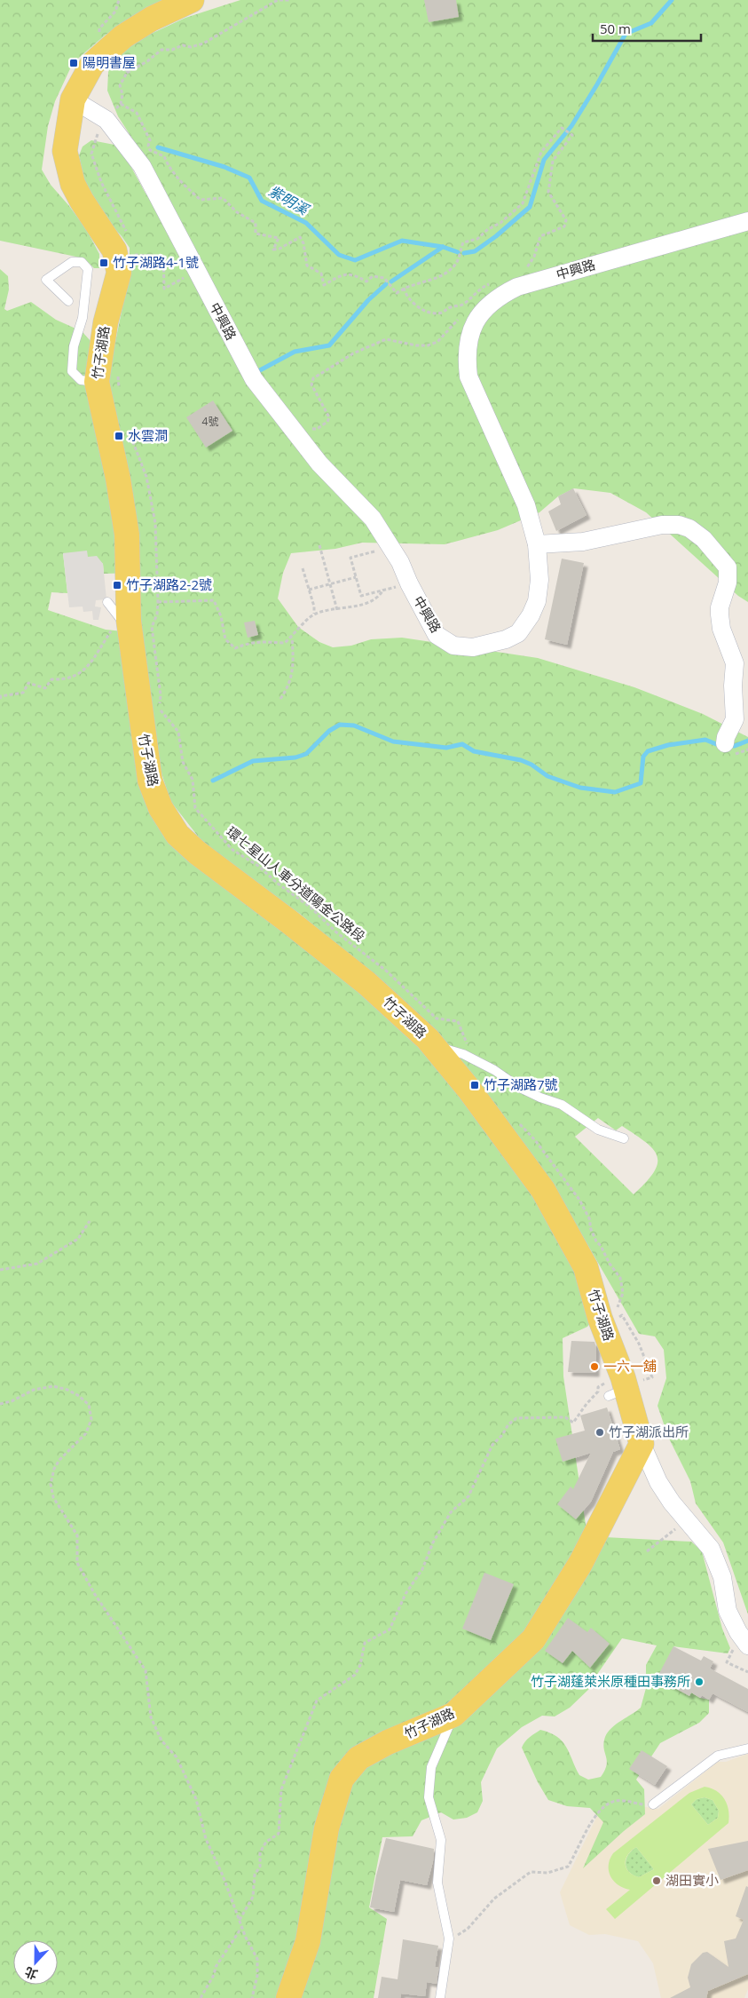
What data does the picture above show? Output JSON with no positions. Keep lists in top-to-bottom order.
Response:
{
  "streets": {
    "main road": ["竹子湖路"],
    "street": ["中興路"],
    "path": ["環七星山人車分道陽金公路段"]
  },
  "crossings": [
    ["中興路", "竹子湖路"]
  ],
  "water": ["紫明溪"],
  "places": {
    "transit": [
      "陽明書屋",
      "竹子湖路4-1號",
      "水雲澗",
      "竹子湖路2-2號",
      "竹子湖路7號"
    ],
    "other": [
      "一六一舖",
      "竹子湖派出所",
      "竹子湖蓬萊米原種田事務所",
      "湖田實小"
    ]
  },
  "house_numbers": ["4號"],
  "scale_bar": "50 m",
  "north": "bottom"
}
